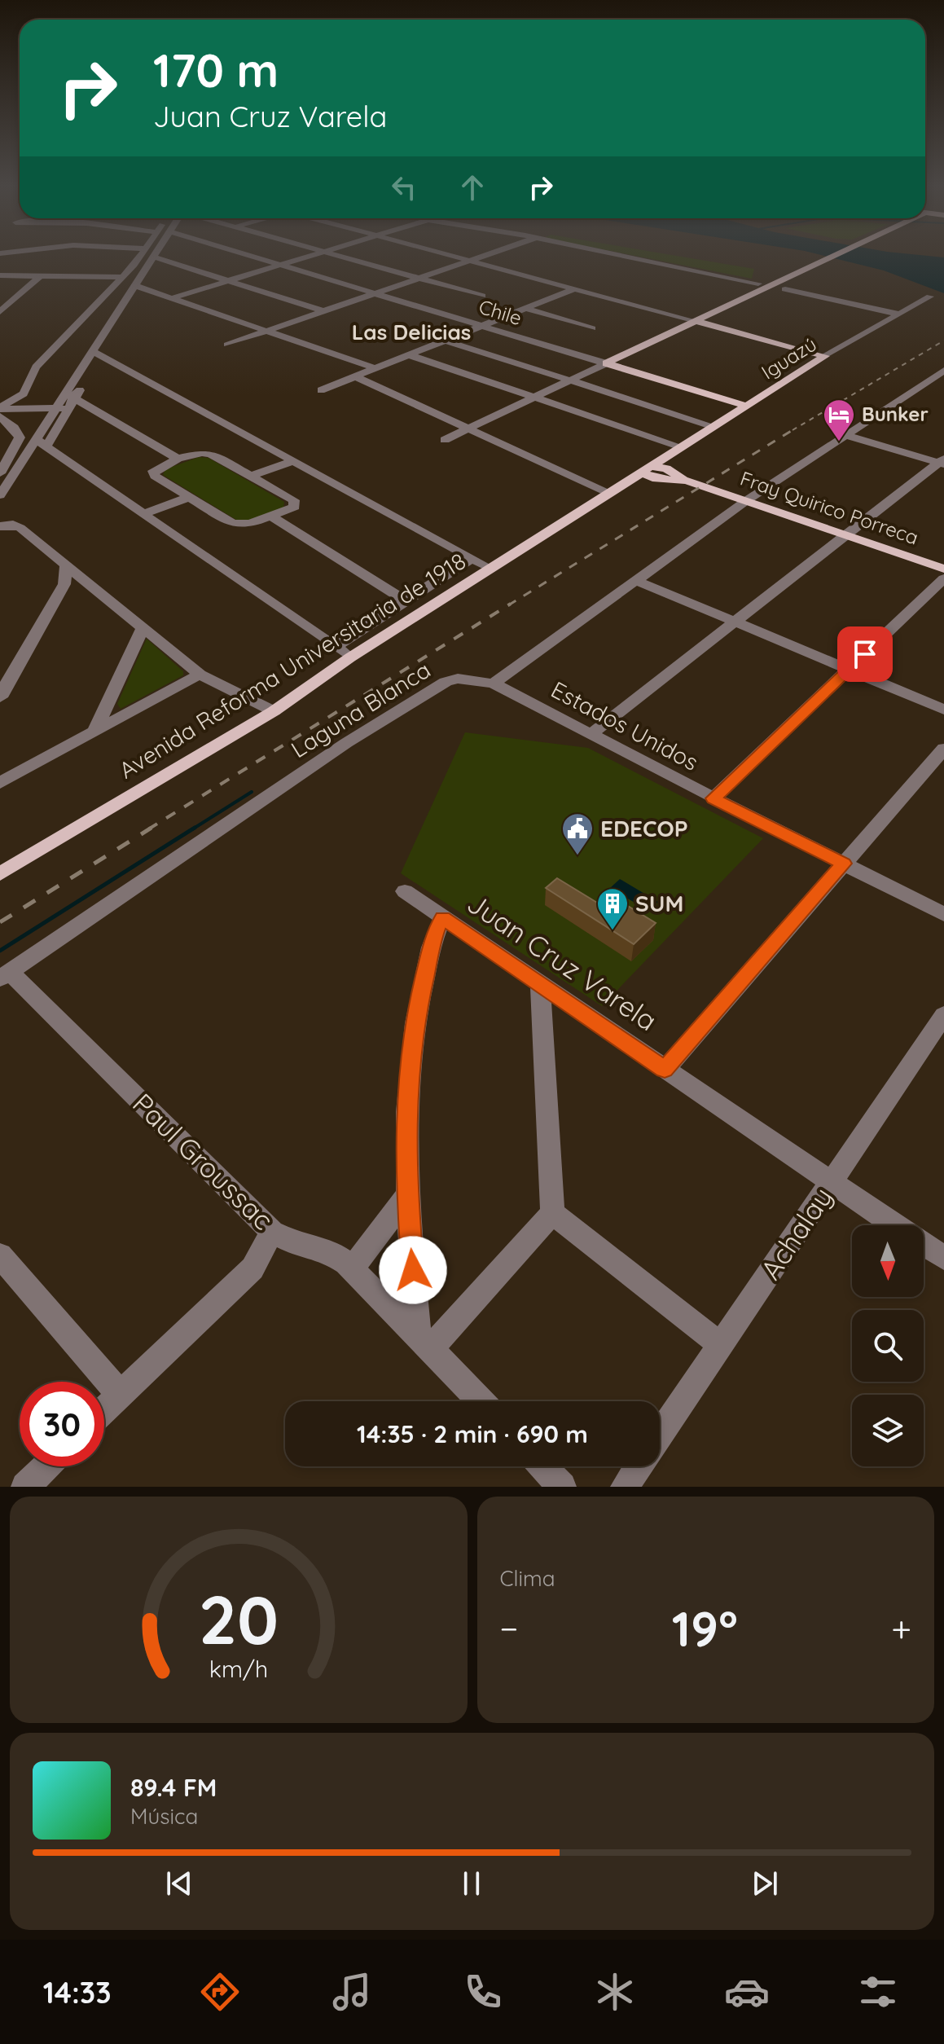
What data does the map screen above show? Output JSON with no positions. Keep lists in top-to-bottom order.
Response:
{
  "streets": {
    "main road": [
      "Chile",
      "Iguazú",
      "Fray Quirico Porreca",
      "Avenida Reforma Universitaria de 1918"
    ],
    "street": [
      "Laguna Blanca",
      "Estados Unidos",
      "Juan Cruz Varela",
      "Paul Groussac",
      "Achalay"
    ]
  },
  "crossings": [
    ["Chile", "Iguazú"],
    ["Iguazú", "Fray Quirico Porreca"],
    ["Laguna Blanca", "Estados Unidos"],
    ["Laguna Blanca", "Paul Groussac"],
    ["Juan Cruz Varela", "Achalay"]
  ],
  "districts": ["Las Delicias"],
  "places": {
    "hotel": ["Bunker"],
    "public building": ["EDECOP"],
    "building": ["SUM"]
  },
  "north": "bottom",
  "page": {
    "turn": ["170 m", "Juan Cruz Varela"],
    "limit": "30",
    "trip": "14:35 · 2 min · 690 m",
    "tile": "Clima",
    "heat": ["−", "19°", "+"],
    "song": ["89.4 FM", "Música"],
    "tabs": "14:33",
    "gauge": ["20", "km/h"]
  }
}
